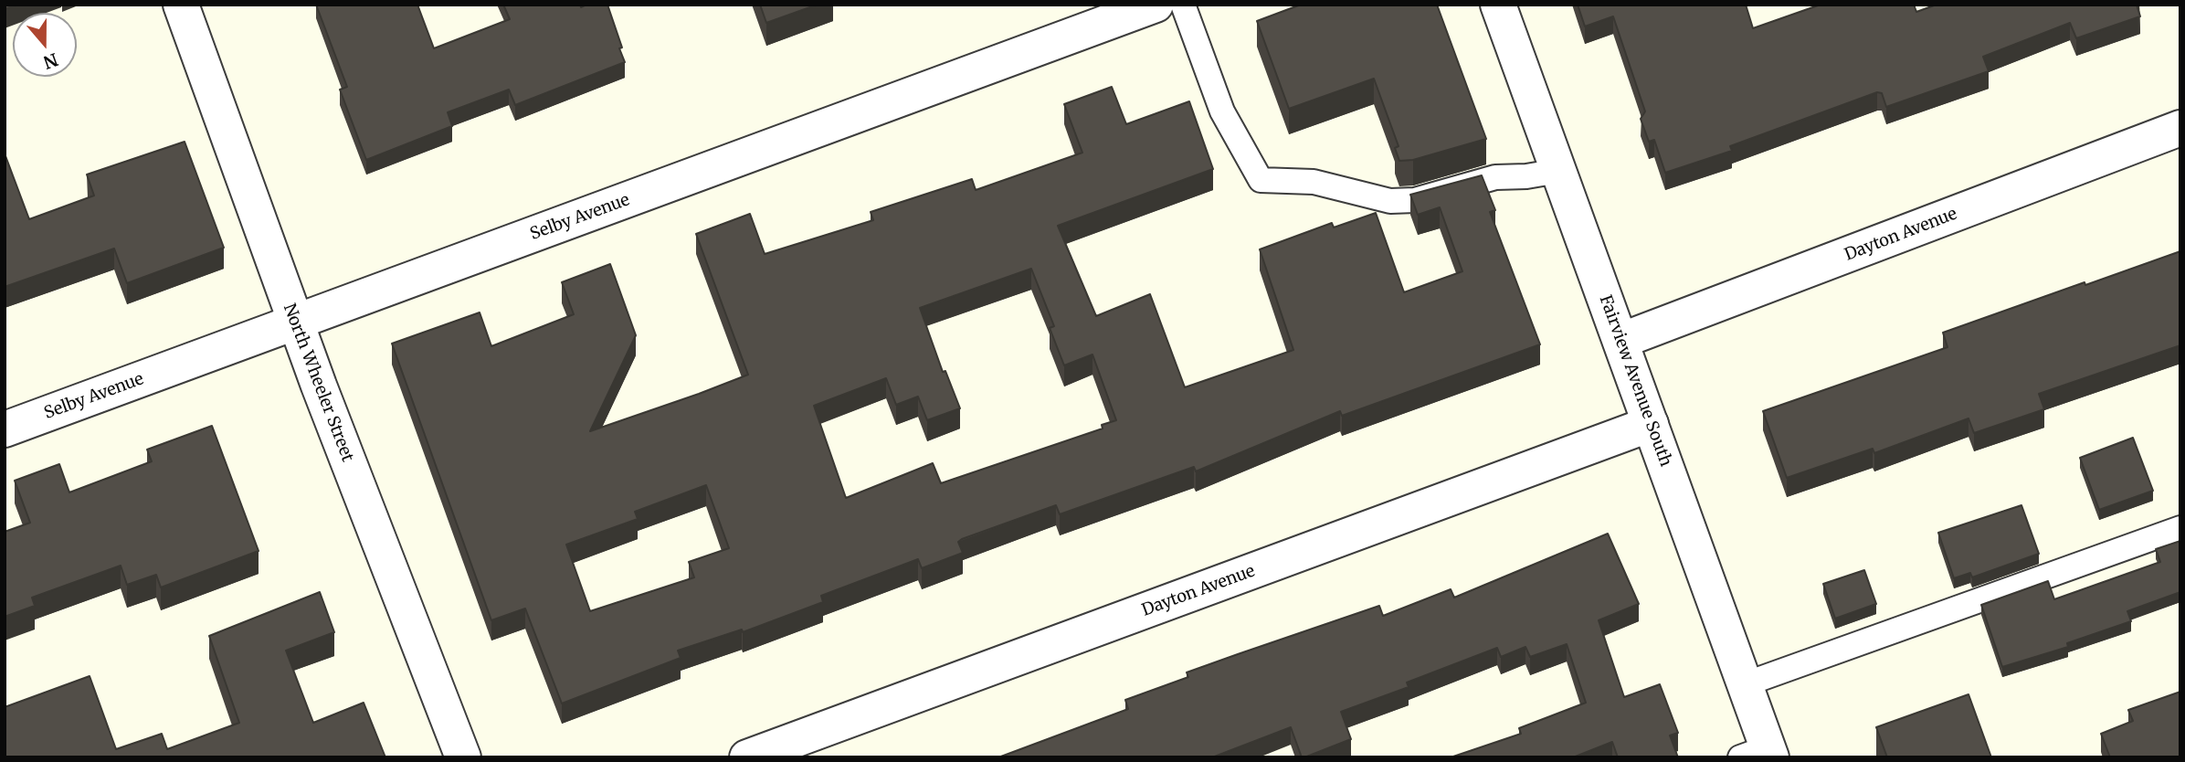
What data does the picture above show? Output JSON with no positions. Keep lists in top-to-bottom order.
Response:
{
  "streets": {
    "street": [
      "Selby Avenue",
      "Dayton Avenue",
      "Fairview Avenue South",
      "North Wheeler Street"
    ]
  },
  "crossings": [
    ["Selby Avenue", "North Wheeler Street"],
    ["Dayton Avenue", "Fairview Avenue South"]
  ],
  "north": "bottom"
}
